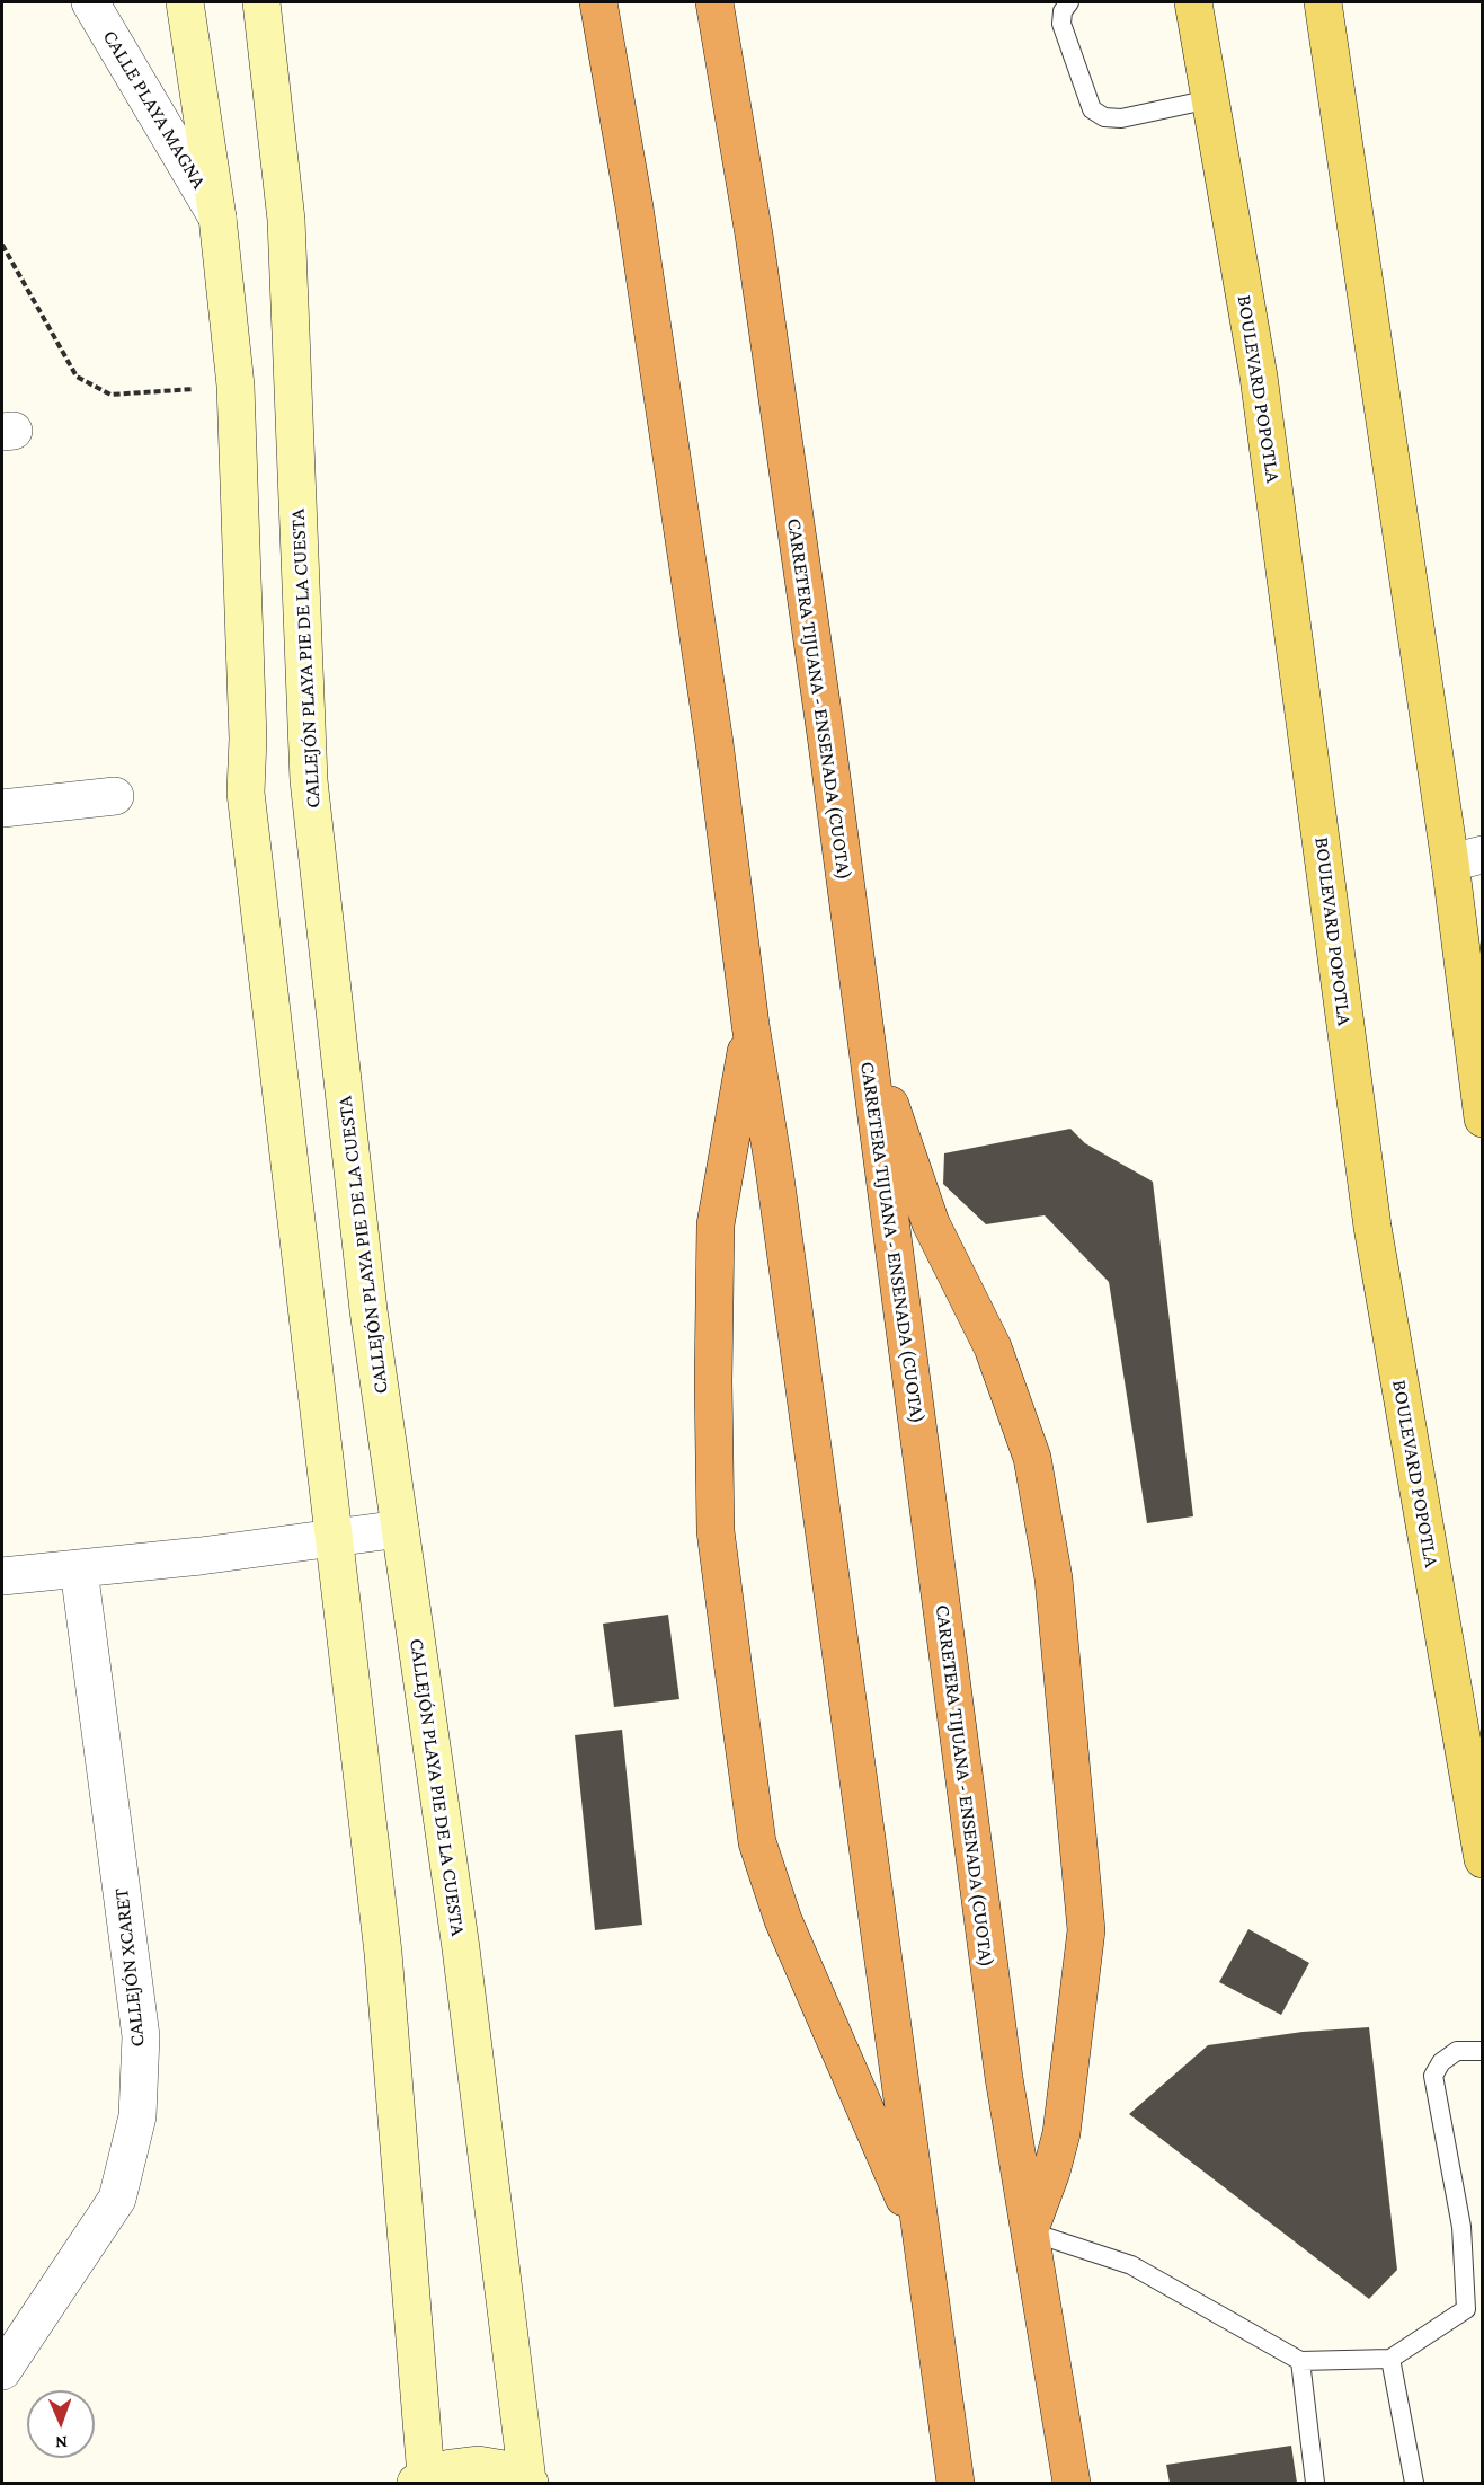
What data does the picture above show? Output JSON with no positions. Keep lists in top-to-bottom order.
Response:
{
  "streets": {
    "highway": ["CARRETERA TIJUANA - ENSENADA (CUOTA)"],
    "main road": ["BOULEVARD POPOTLA", "CALLEJÓN PLAYA PIE DE LA CUESTA"],
    "street": ["CALLE PLAYA MAGNA", "CALLEJÓN XCARET"]
  },
  "north": "bottom"
}
